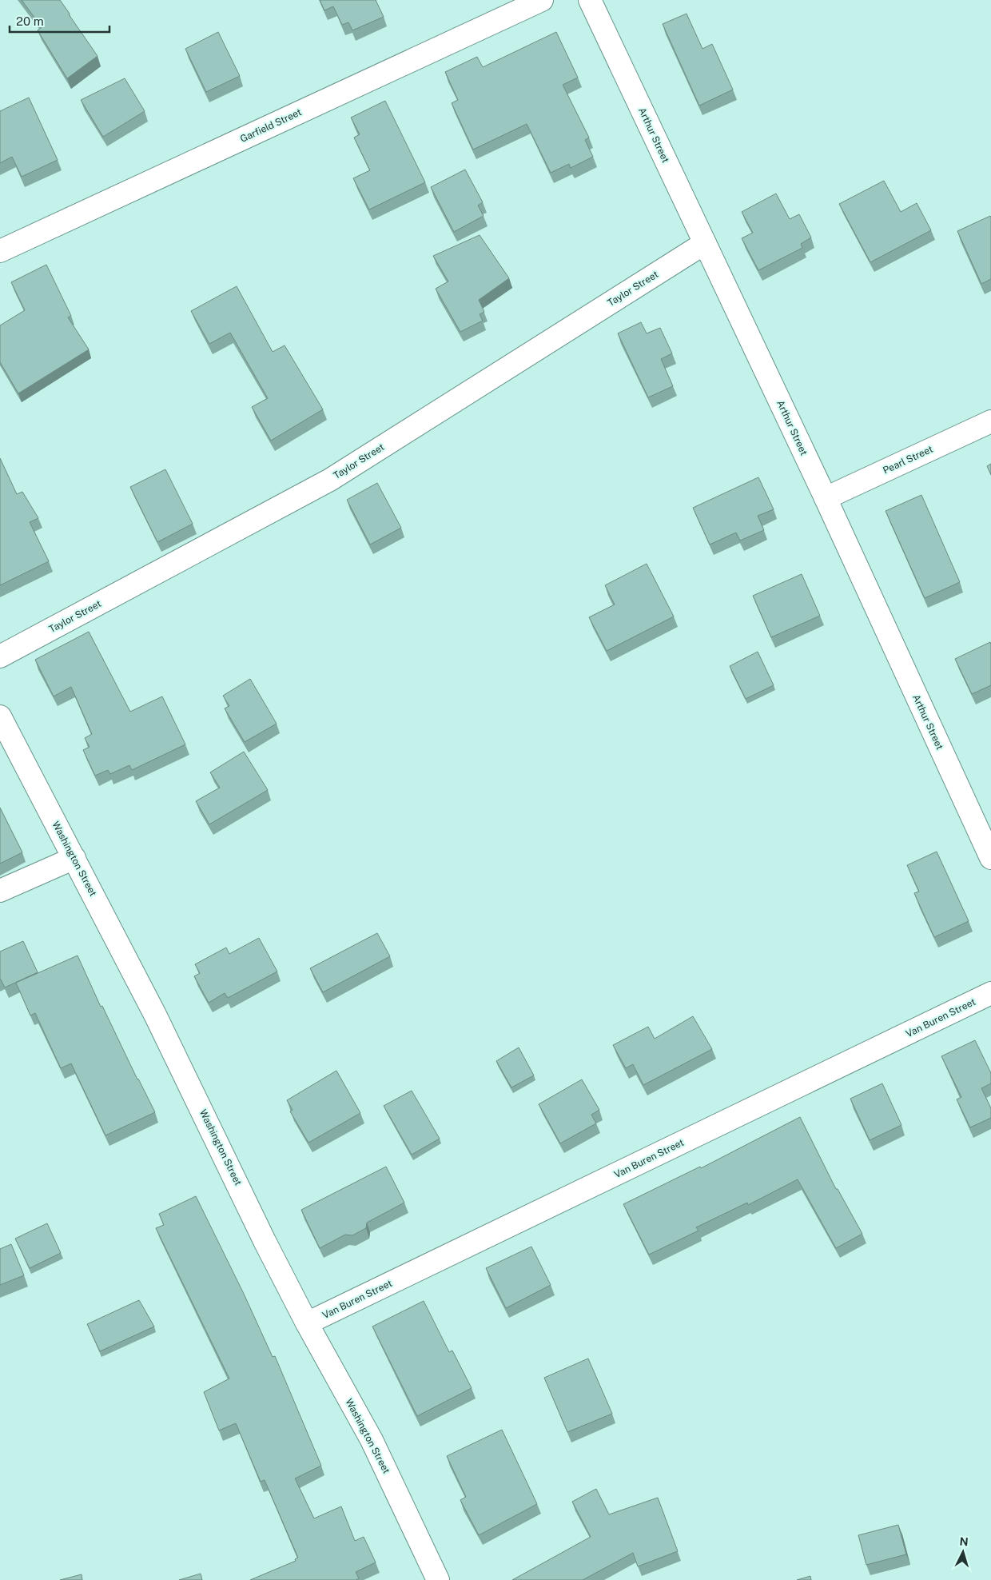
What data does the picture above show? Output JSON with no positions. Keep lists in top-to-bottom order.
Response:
{
  "streets": {
    "street": [
      "Garfield Street",
      "Arthur Street",
      "Taylor Street",
      "Pearl Street",
      "Washington Street",
      "Van Buren Street"
    ]
  },
  "crossings": [
    ["Arthur Street", "Taylor Street"],
    ["Arthur Street", "Pearl Street"],
    ["Washington Street", "Van Buren Street"]
  ],
  "scale_bar": "20 m",
  "north": "top"
}
